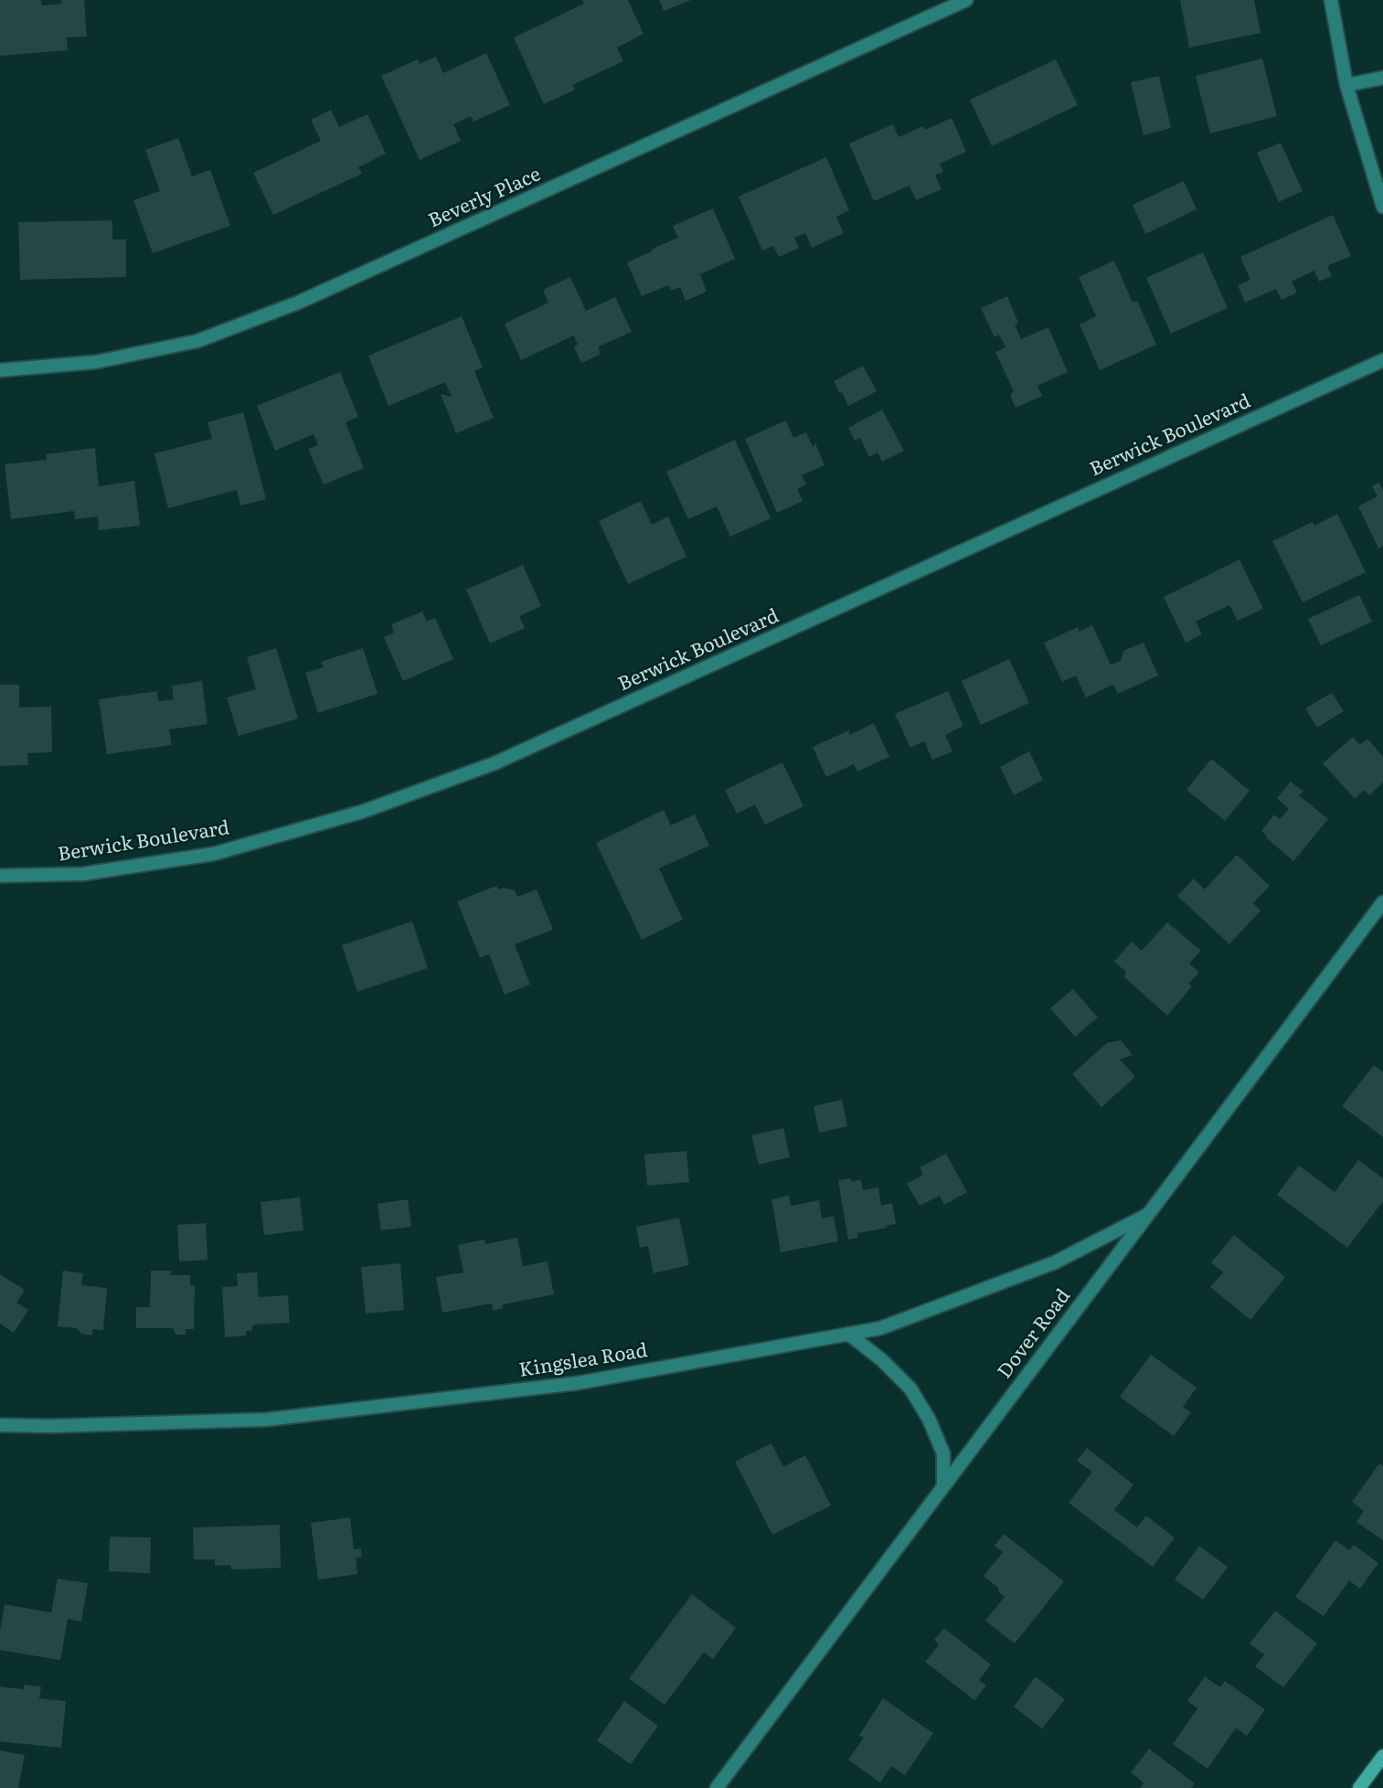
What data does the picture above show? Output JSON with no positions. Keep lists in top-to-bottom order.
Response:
{
  "streets": {
    "street": [
      "Beverly Place",
      "Berwick Boulevard",
      "Dover Road",
      "Kingslea Road"
    ]
  },
  "crossings": [
    ["Dover Road", "Kingslea Road"]
  ]
}
